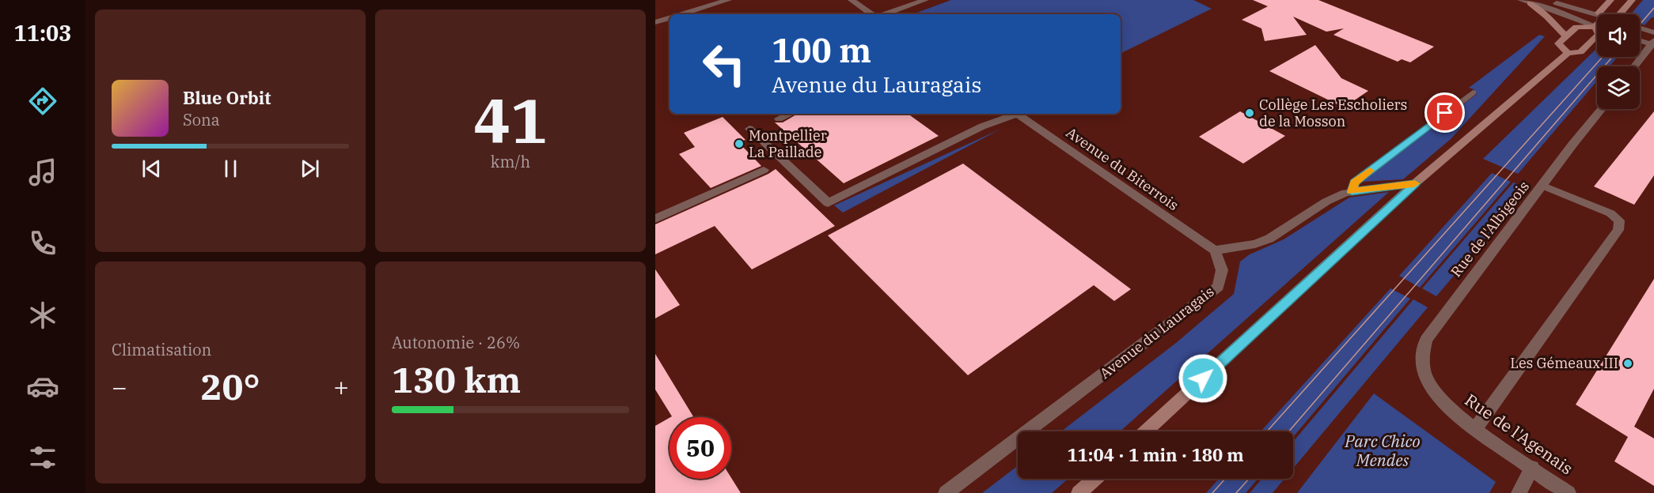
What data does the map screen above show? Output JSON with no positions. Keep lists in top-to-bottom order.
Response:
{
  "streets": {
    "street": [
      "Avenue du Biterrois",
      "Rue de l'Albigeois",
      "Avenue du Lauragais",
      "Rue de l'Agenais"
    ]
  },
  "crossings": [
    ["Avenue du Biterrois", "Avenue du Lauragais"],
    ["Rue de l'Albigeois", "Rue de l'Agenais"]
  ],
  "parks": ["Parc Chico Mendes"],
  "places": ["Collège Les Escholiers de la Mosson", "Montpellier La Paillade", "Les Gémeaux III"],
  "page": {
    "tabs": "11:03",
    "tile": [
      ["41", "km/h"],
      "Climatisation",
      ["Autonomie · 26%", "130 km"]
    ],
    "turn": ["100 m", "Avenue du Lauragais"],
    "song": ["Blue Orbit", "Sona"],
    "heat": ["−", "20°", "+"],
    "limit": "50",
    "trip": "11:04 · 1 min · 180 m"
  }
}
